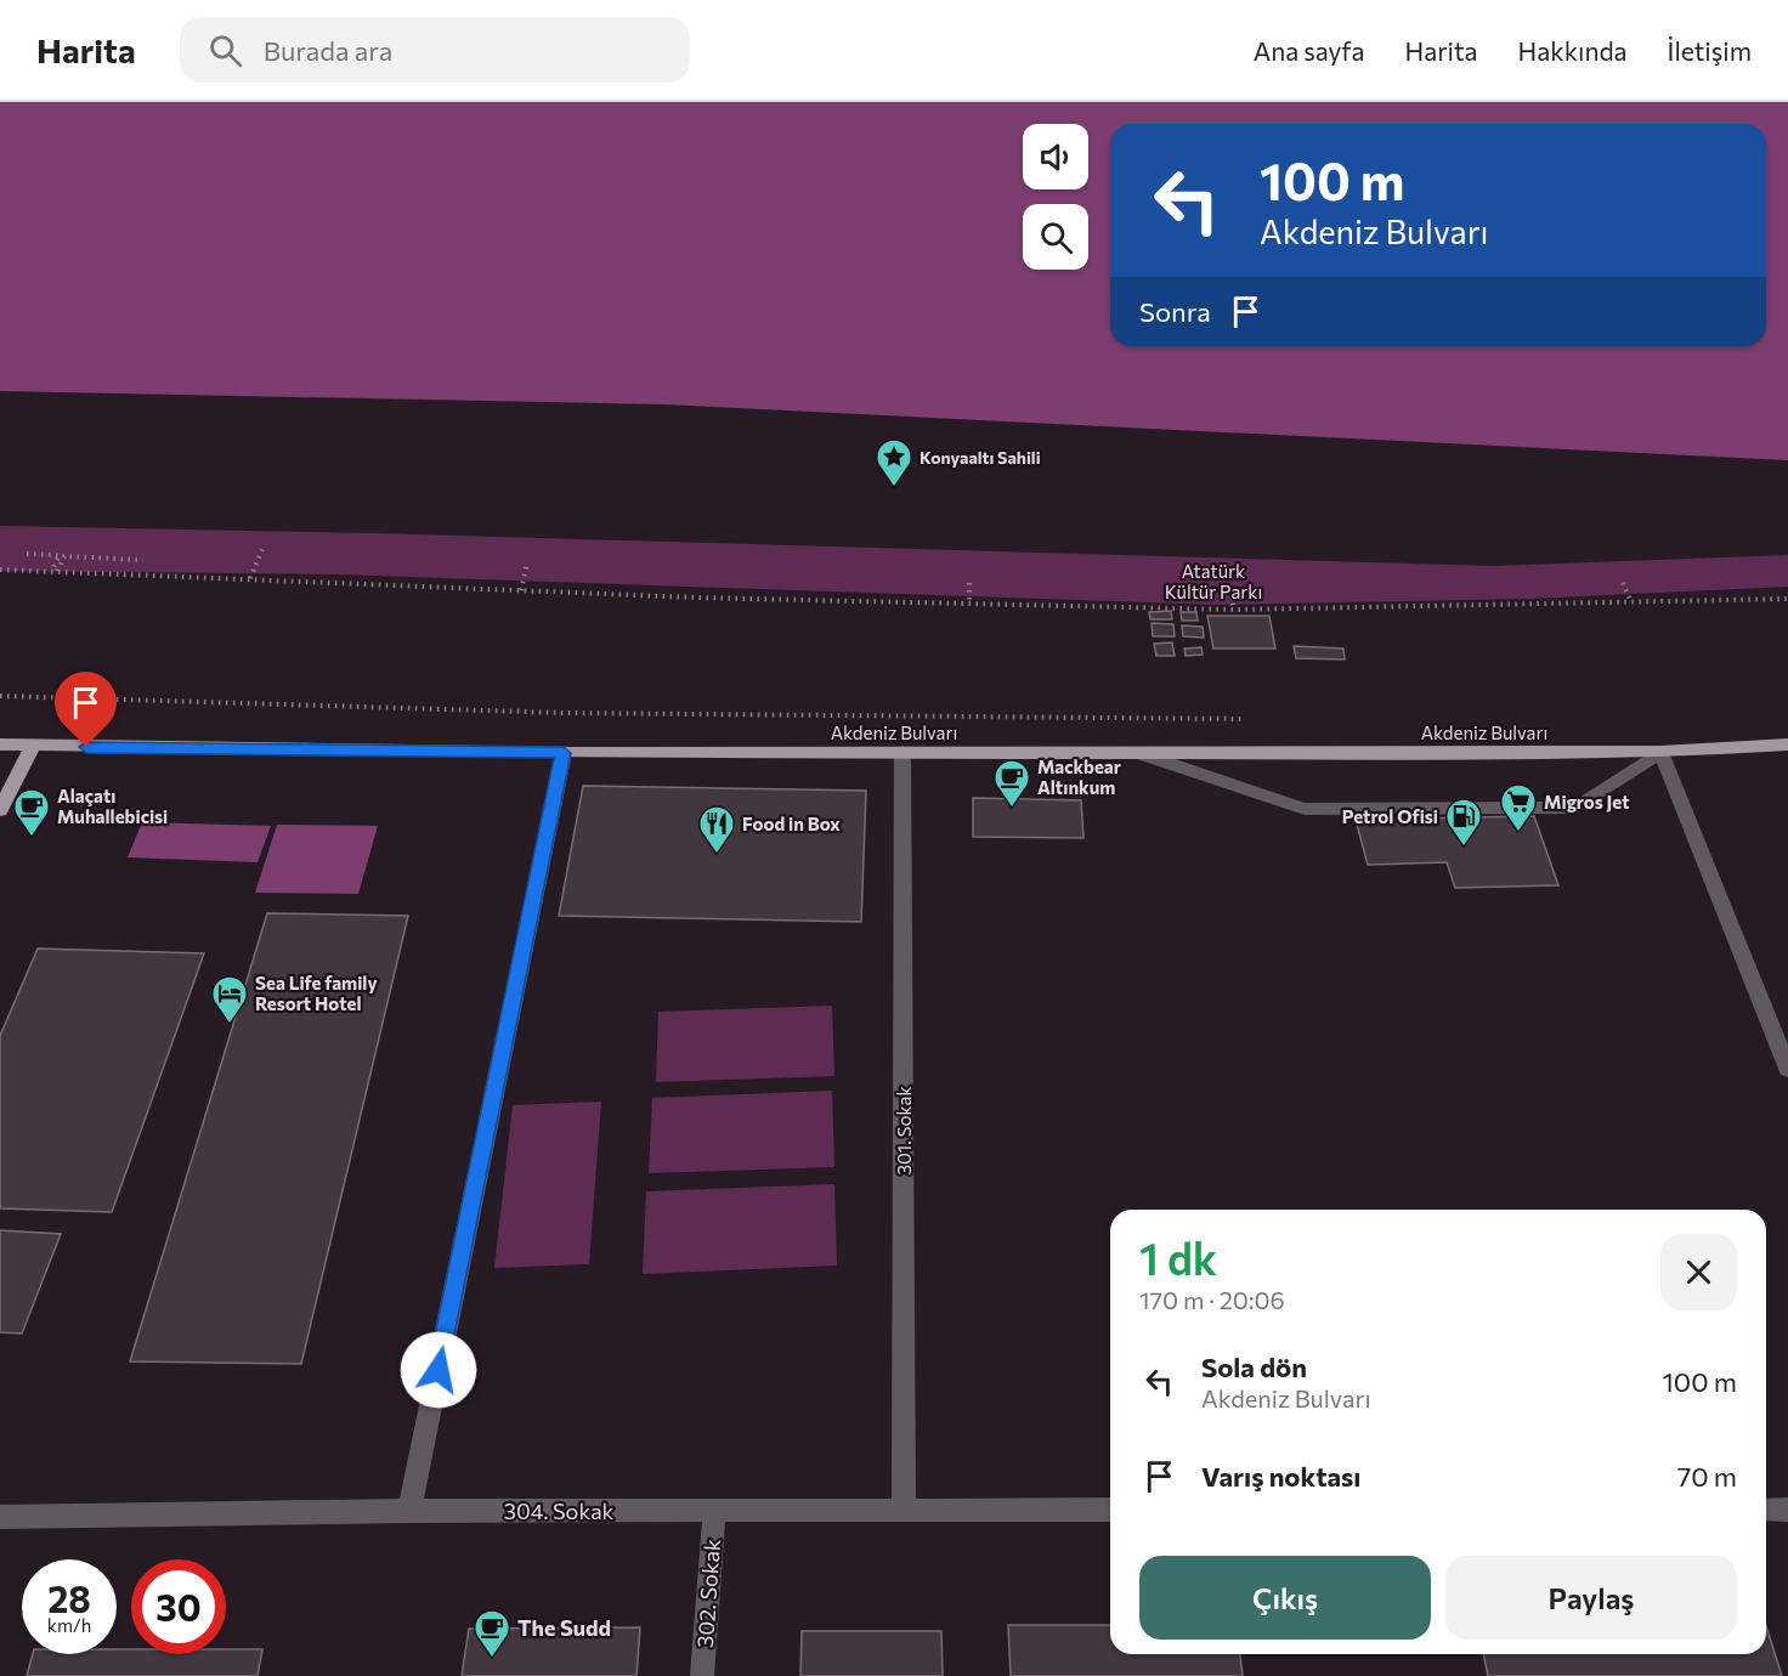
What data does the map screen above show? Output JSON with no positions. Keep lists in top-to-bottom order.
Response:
{
  "streets": {
    "main road": ["Akdeniz Bulvarı"],
    "street": ["301. Sokak", "304. Sokak", "302. Sokak"]
  },
  "crossings": [
    ["Akdeniz Bulvarı", "301. Sokak"],
    ["301. Sokak", "304. Sokak"],
    ["304. Sokak", "302. Sokak"]
  ],
  "parks": ["Atatürk Kültür Parkı"],
  "places": {
    "place": ["Konyaaltı Sahili"],
    "cafe": ["Mackbear Altınkum", "Alaçatı Muhallebicisi", "The Sudd"],
    "supermarket": ["Migros Jet"],
    "fuel station": ["Petrol Ofisi"],
    "restaurant": ["Food in Box"],
    "hotel": ["Sea Life family Resort Hotel"]
  },
  "page": {
    "header": "Harita",
    "search": "Burada ara",
    "nav": [
      "Ana sayfa",
      "Harita",
      "Hakkında",
      "İletişim"
    ],
    "turn": ["100 m", "Akdeniz Bulvarı"],
    "then": "Sonra",
    "heading": ["1 dk", "170 m · 20:06"],
    "list": [
      {
        "name": "Sola dön",
        "note": "Akdeniz Bulvarı",
        "value": "100 m"
      },
      {
        "name": "Varış noktası",
        "value": "70 m"
      }
    ],
    "buttons": ["Çıkış", "Paylaş"],
    "speed": "28 km/h",
    "limit": "30"
  }
}
